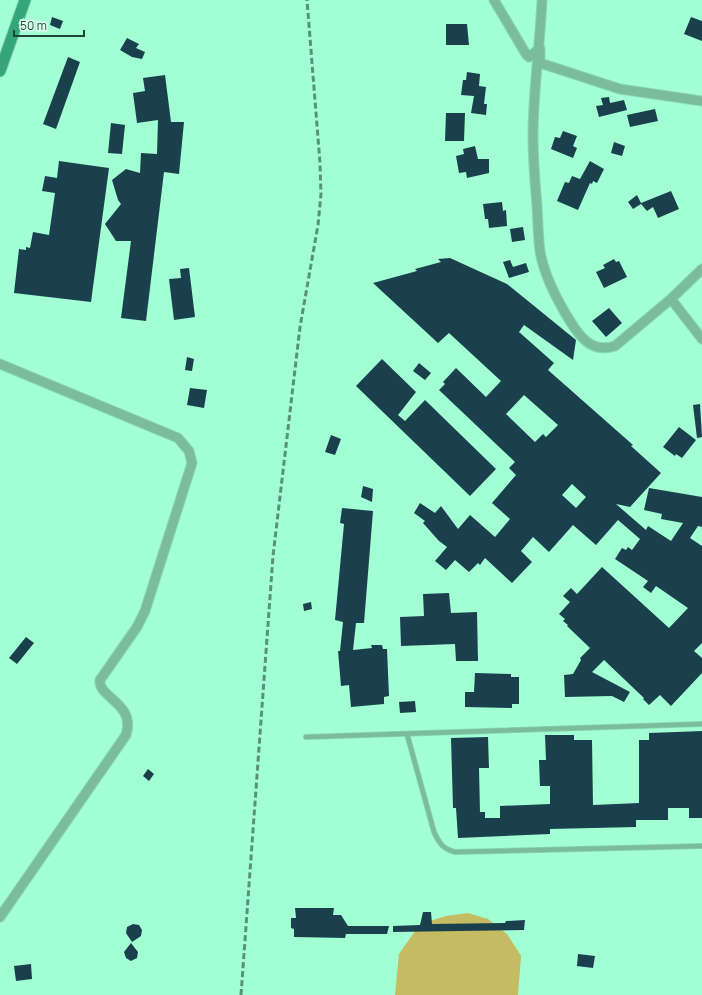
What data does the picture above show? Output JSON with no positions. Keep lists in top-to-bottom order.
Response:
{
  "scale_bar": "50 m"
}
